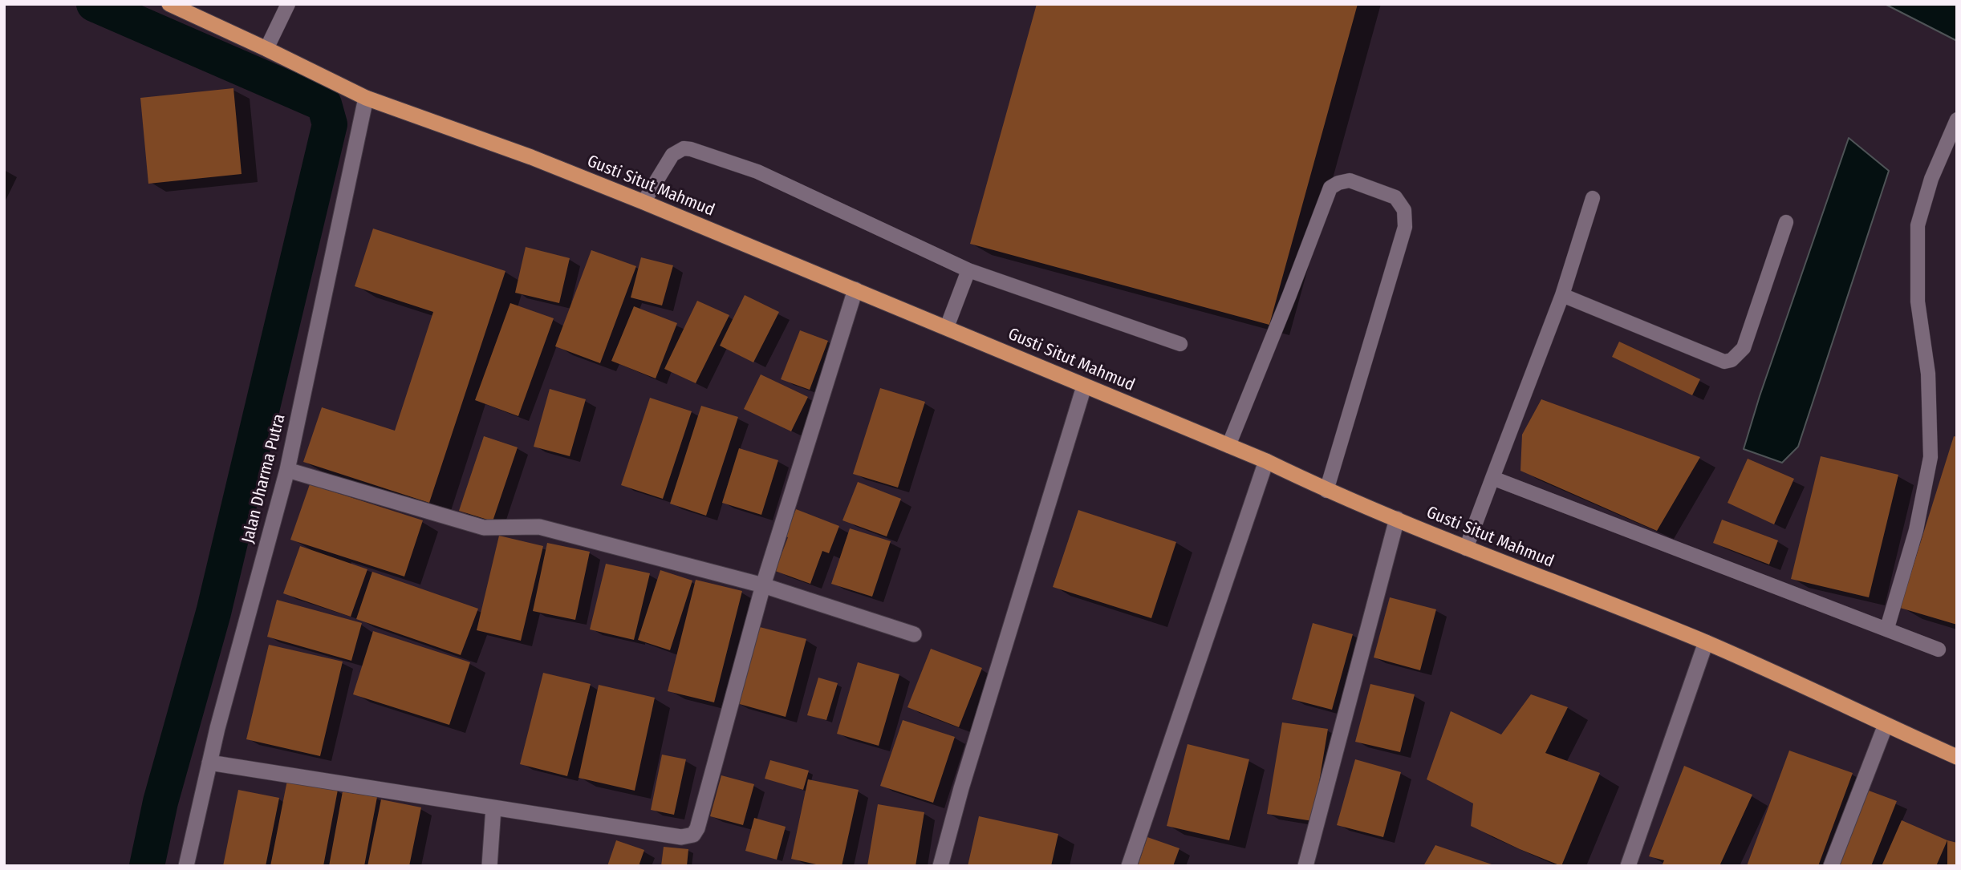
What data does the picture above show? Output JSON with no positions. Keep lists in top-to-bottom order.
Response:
{
  "streets": {
    "highway": ["Gusti Situt Mahmud"],
    "street": ["Jalan Dharma Putra"]
  },
  "crossings": [
    ["Gusti Situt Mahmud", "Jalan Dharma Putra"]
  ]
}
